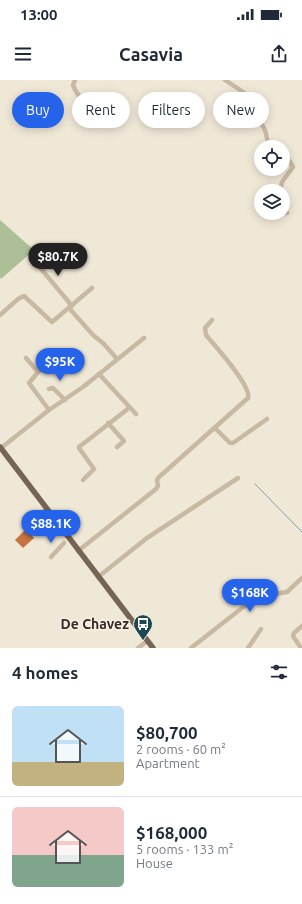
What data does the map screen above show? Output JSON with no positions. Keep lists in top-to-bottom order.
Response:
{
  "places": {
    "bus stop": ["De Chavez"]
  },
  "page": {
    "status": "13:00",
    "header": "Casavia",
    "chip": [
      "Buy",
      "Rent",
      "Filters",
      "New"
    ],
    "price": [
      "$80.7K",
      "$95K",
      "$88.1K",
      "$168K"
    ],
    "heading": "4 homes",
    "list": [
      {
        "name": "$80,700",
        "note": "2 rooms · 60 m² · Apartment"
      },
      {
        "name": "$168,000",
        "note": "5 rooms · 133 m² · House"
      }
    ]
  }
}
